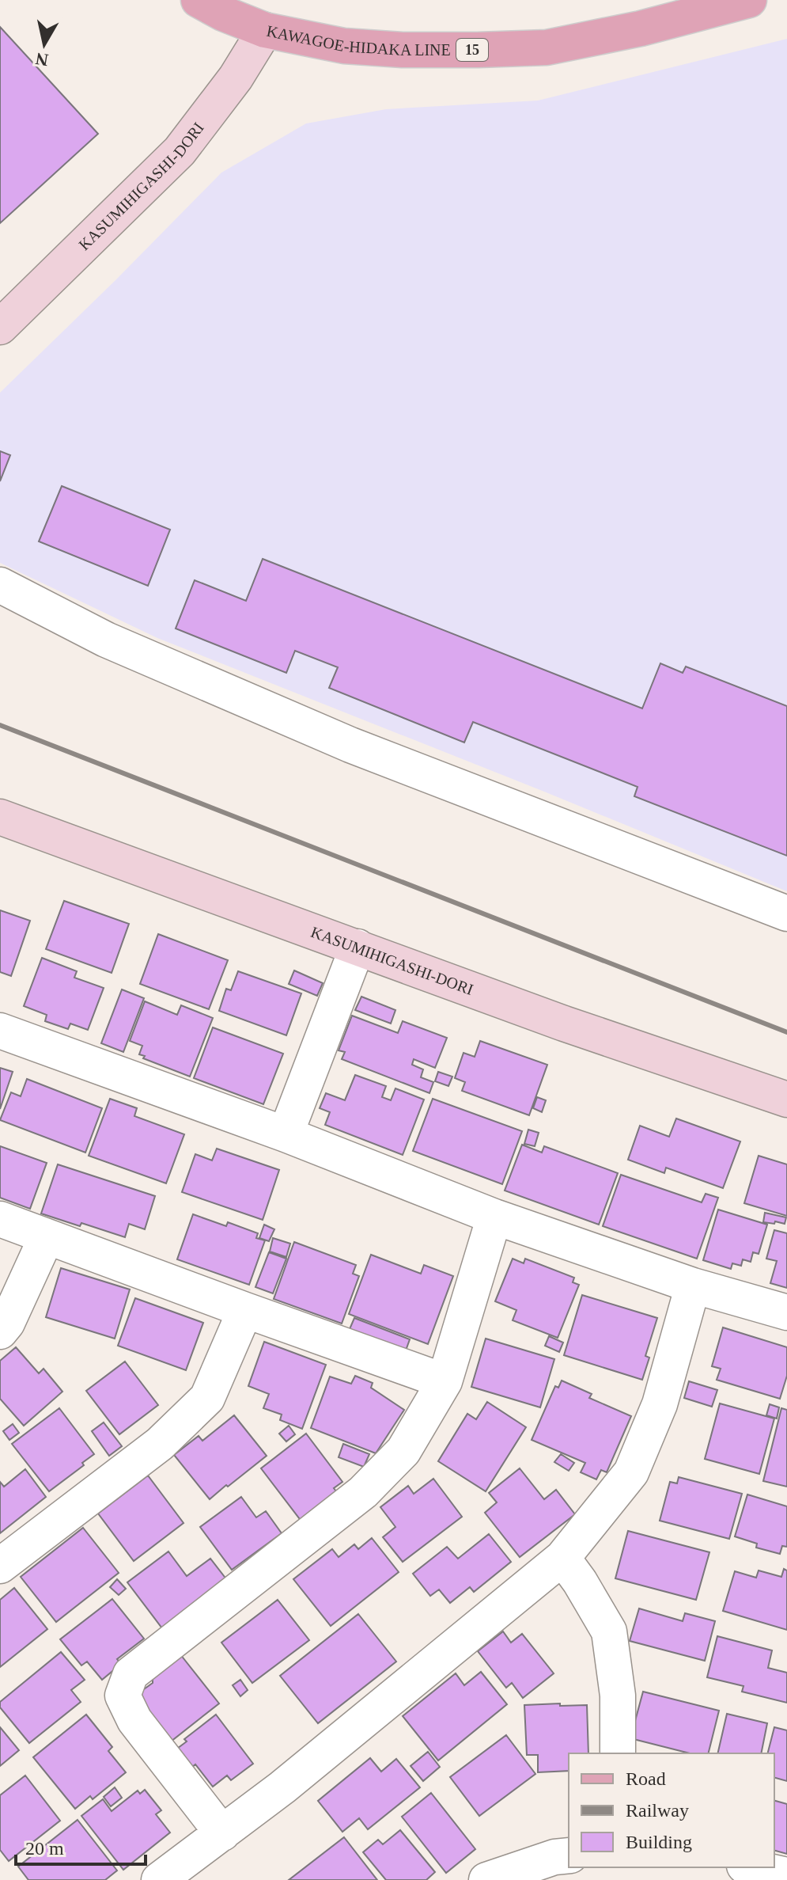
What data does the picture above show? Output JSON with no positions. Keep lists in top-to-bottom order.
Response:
{
  "streets": {
    "main road": ["KAWAGOE-HIDAKA LINE", "15"],
    "street": ["KASUMIHIGASHI-DORI"]
  },
  "crossings": [
    ["KAWAGOE-HIDAKA LINE", "KASUMIHIGASHI-DORI"]
  ],
  "legend": ["Road", "Railway", "Building"],
  "scale_bar": "20 m",
  "north": "bottom"
}
